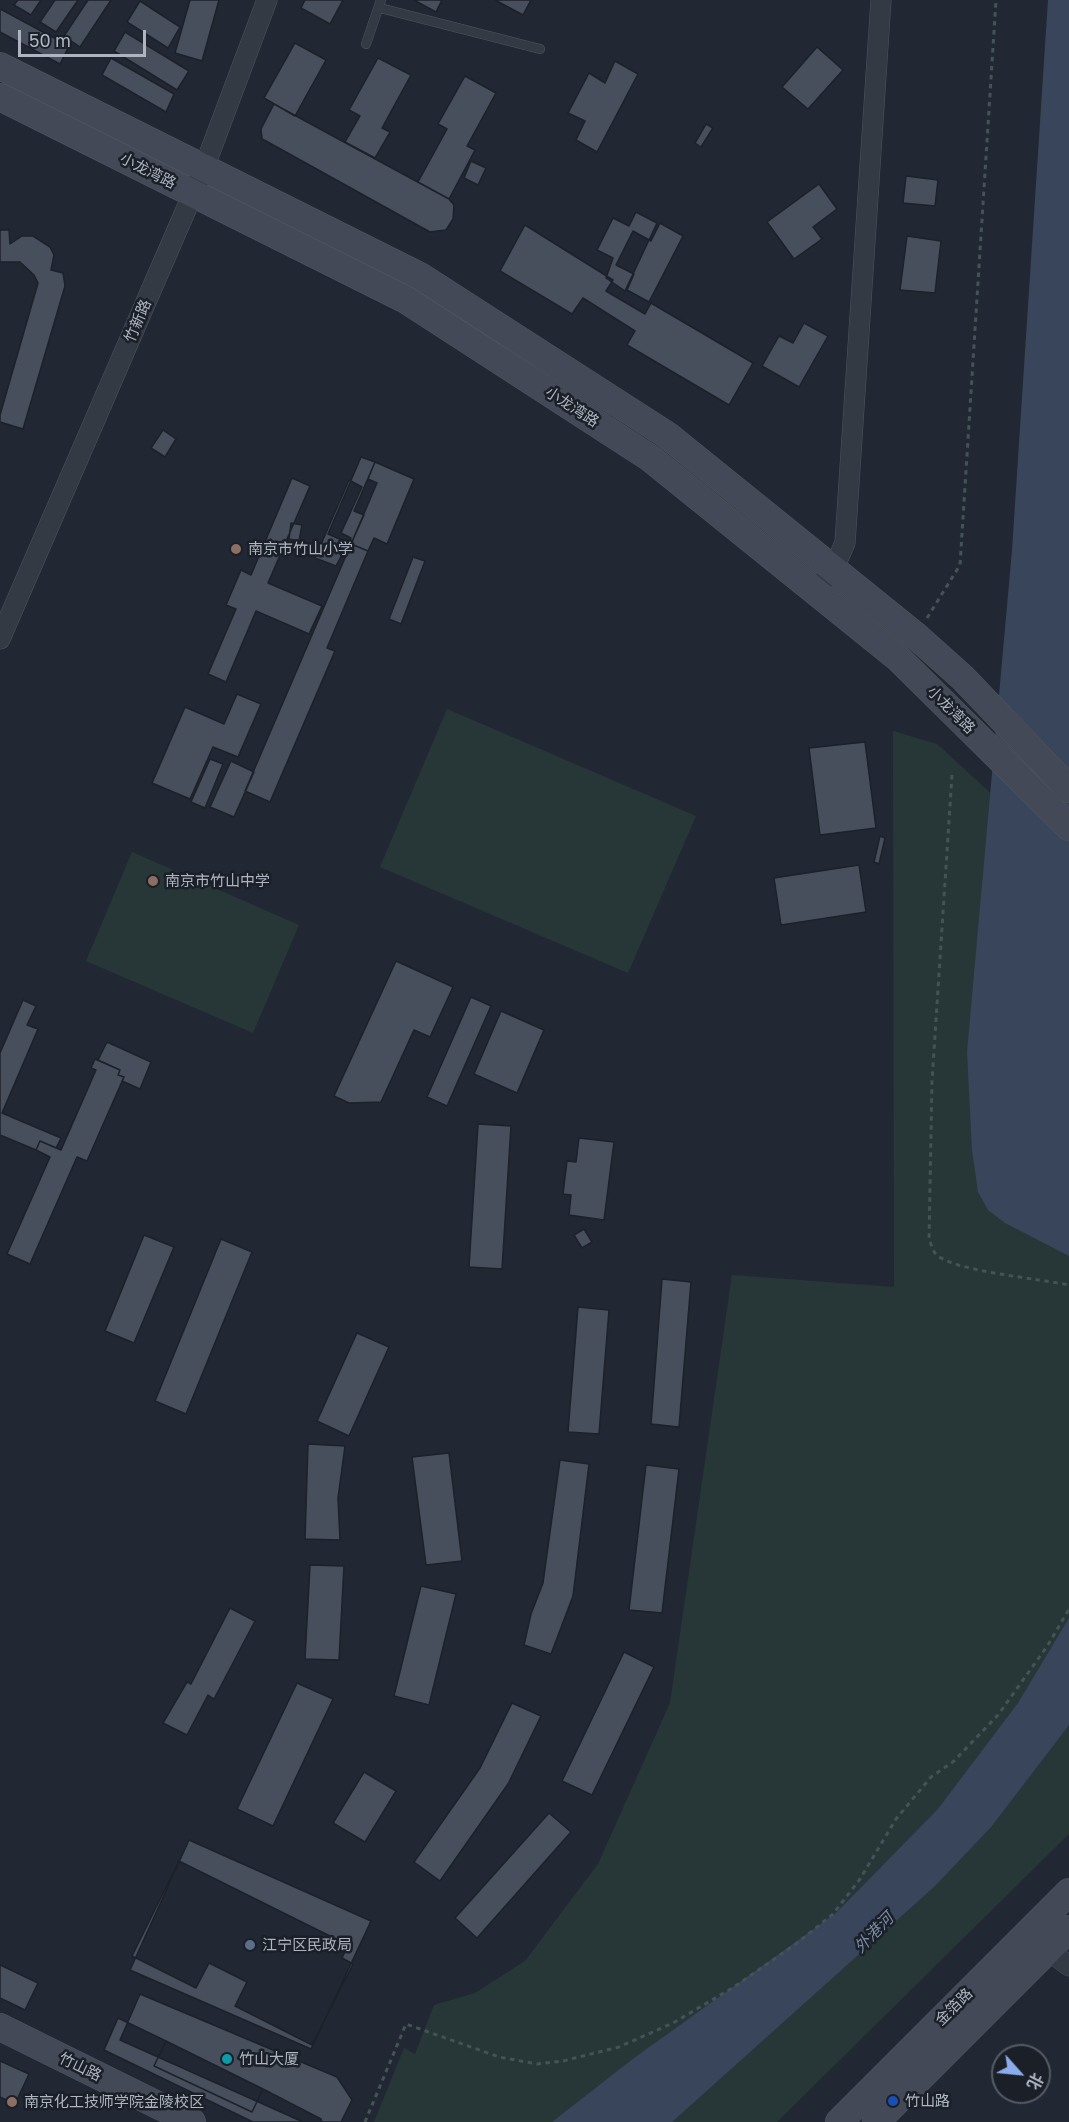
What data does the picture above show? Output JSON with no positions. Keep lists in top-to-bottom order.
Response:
{
  "streets": {
    "main road": ["小龙湾路", "金箔路", "竹山路"],
    "street": ["竹新路"]
  },
  "crossings": [
    ["小龙湾路", "竹新路"]
  ],
  "water": ["外港河"],
  "places": [
    "南京市竹山小学",
    "南京市竹山中学",
    "江宁区民政局",
    "竹山大厦",
    "竹山路",
    "南京化工技师学院金陵校区"
  ],
  "scale_bar": "50 m",
  "north": "bottom right"
}
